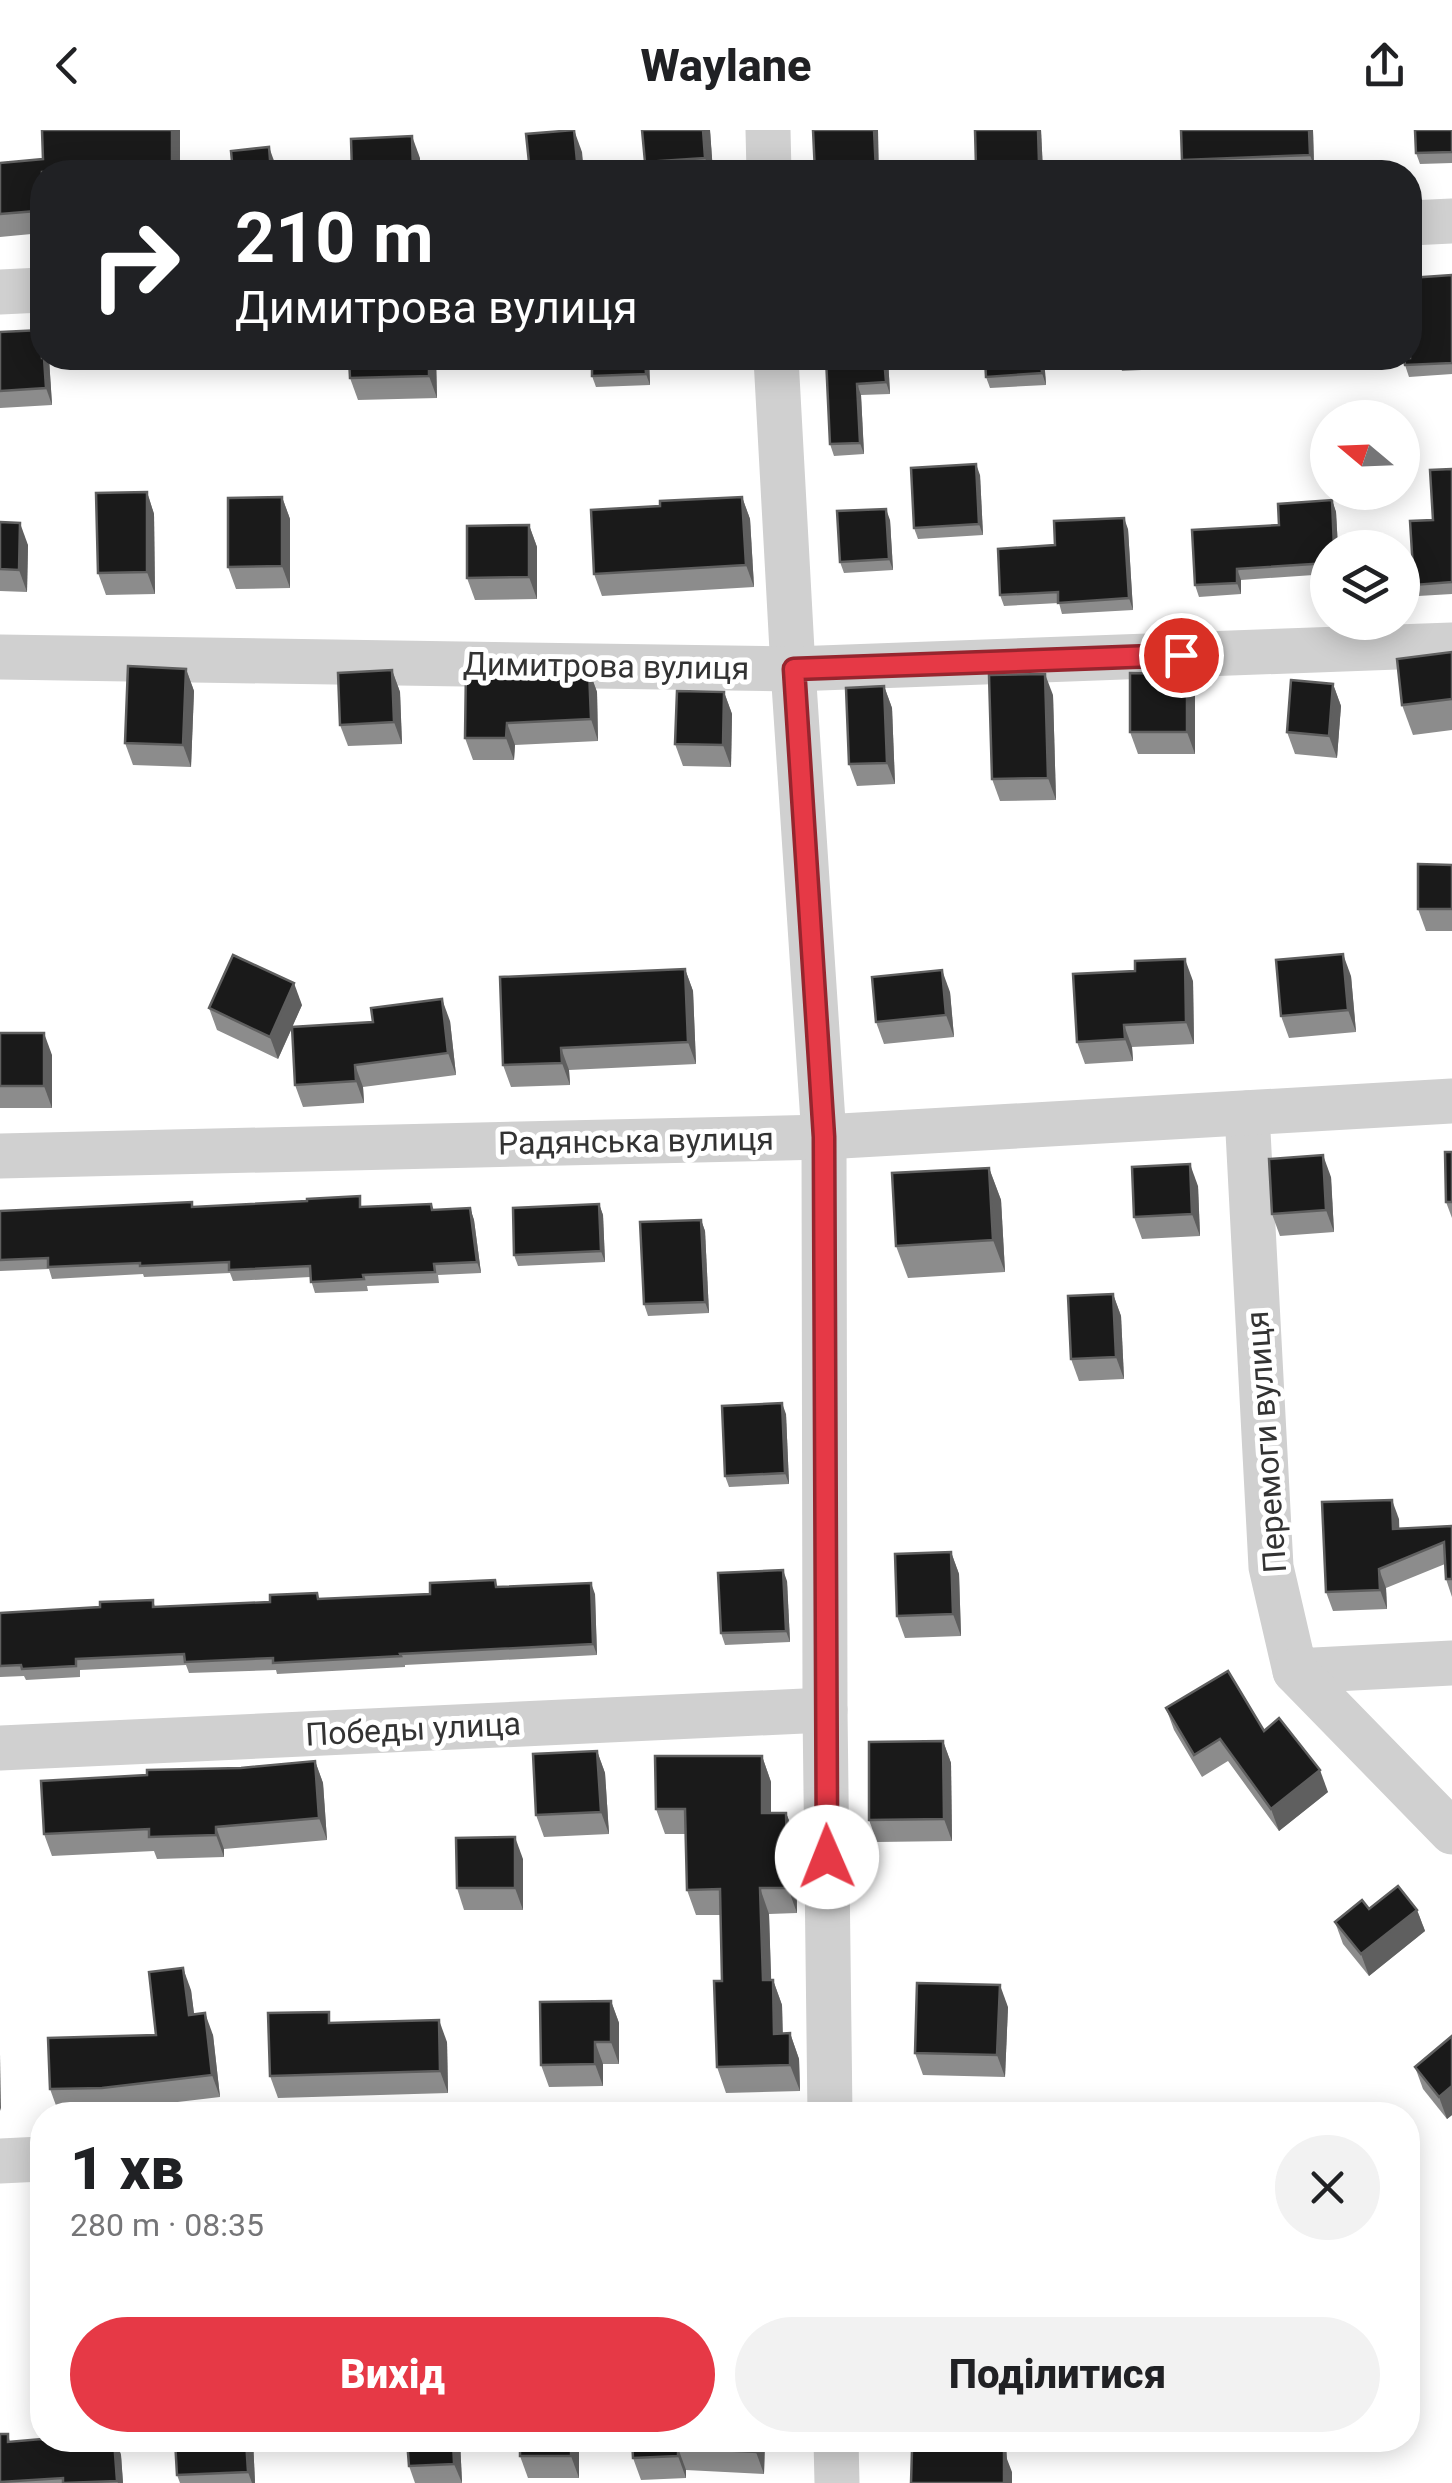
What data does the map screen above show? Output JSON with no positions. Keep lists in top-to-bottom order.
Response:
{
  "streets": {
    "street": [
      "Димитрова вулиця",
      "Радянська вулиця",
      "Перемоги вулиця",
      "Победы улица"
    ]
  },
  "crossings": [
    ["Радянська вулиця", "Перемоги вулиця"]
  ],
  "north": "left",
  "page": {
    "header": "Waylane",
    "turn": ["210 m", "Димитрова вулиця"],
    "heading": ["1 хв", "280 m · 08:35"],
    "buttons": ["Вихід", "Поділитися"]
  }
}
